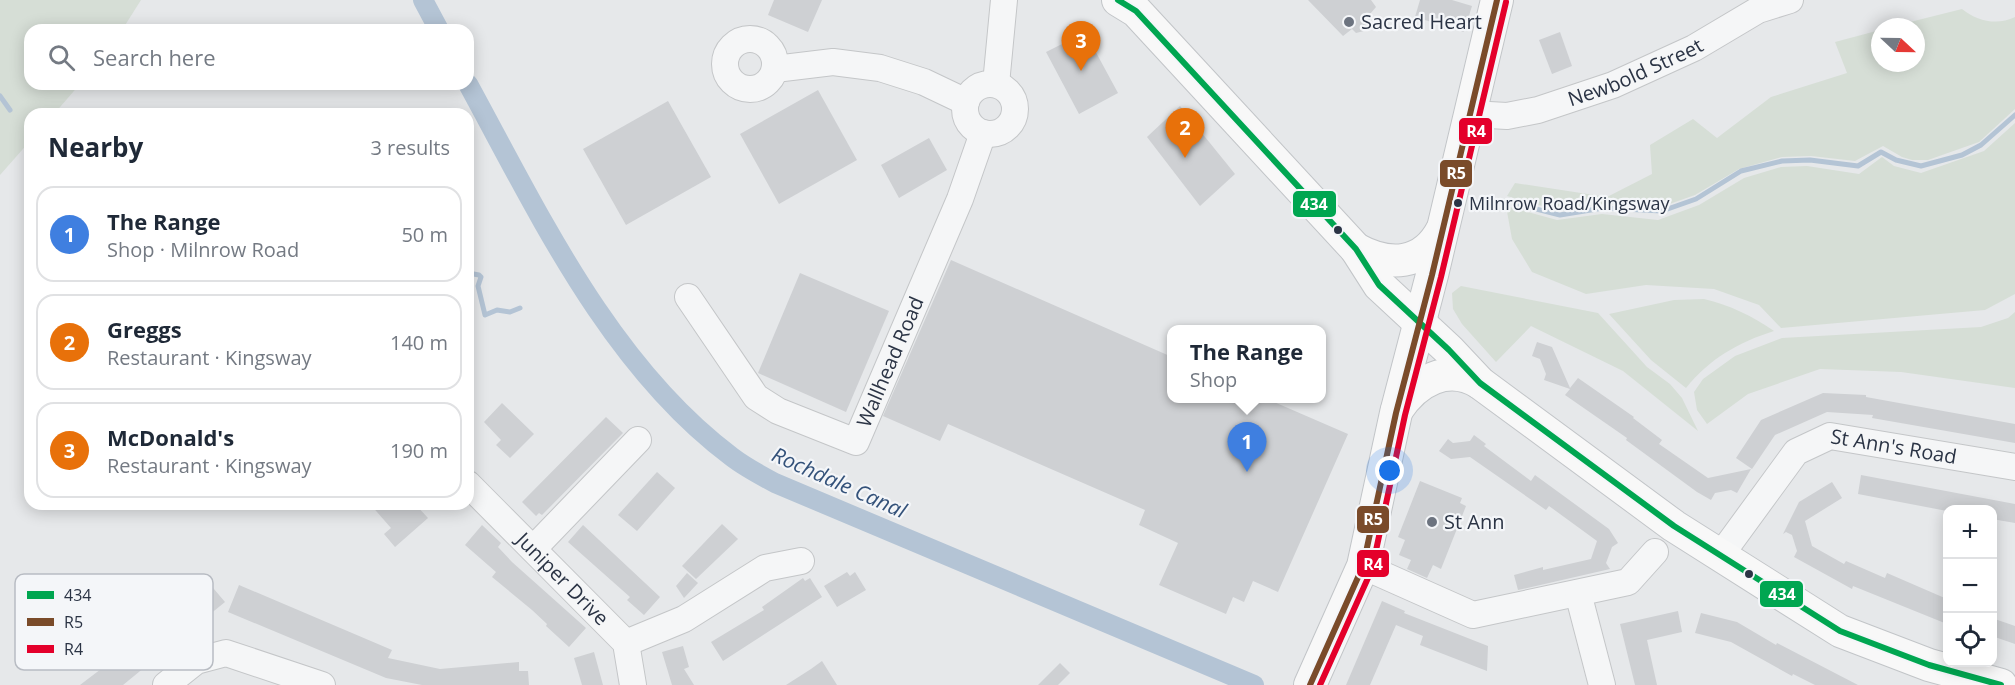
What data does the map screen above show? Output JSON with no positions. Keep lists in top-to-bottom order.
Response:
{
  "streets": {
    "street": [
      "Newbold Street",
      "Wallhead Road",
      "St Ann's Road",
      "Juniper Drive"
    ]
  },
  "water": ["Rochdale Canal"],
  "places": ["Sacred Heart", "Milnrow Road/Kingsway", "St Ann"],
  "lines": ["transit line 434", "transit line R5", "transit line R4"],
  "legend": ["434", "R5", "R4"],
  "north": "right",
  "page": {
    "pins": ["3", "2", "1"],
    "search": "Search here",
    "heading": ["Nearby", "3 results"],
    "list": [
      {
        "mark": "1",
        "name": "The Range",
        "note": "Shop · Milnrow Road",
        "value": "50 m"
      },
      {
        "mark": "2",
        "name": "Greggs",
        "note": "Restaurant · Kingsway",
        "value": "140 m"
      },
      {
        "mark": "3",
        "name": "McDonald's",
        "note": "Restaurant · Kingsway",
        "value": "190 m"
      }
    ],
    "popup": ["The Range", "Shop"],
    "map_buttons": ["+", "−"]
  }
}
